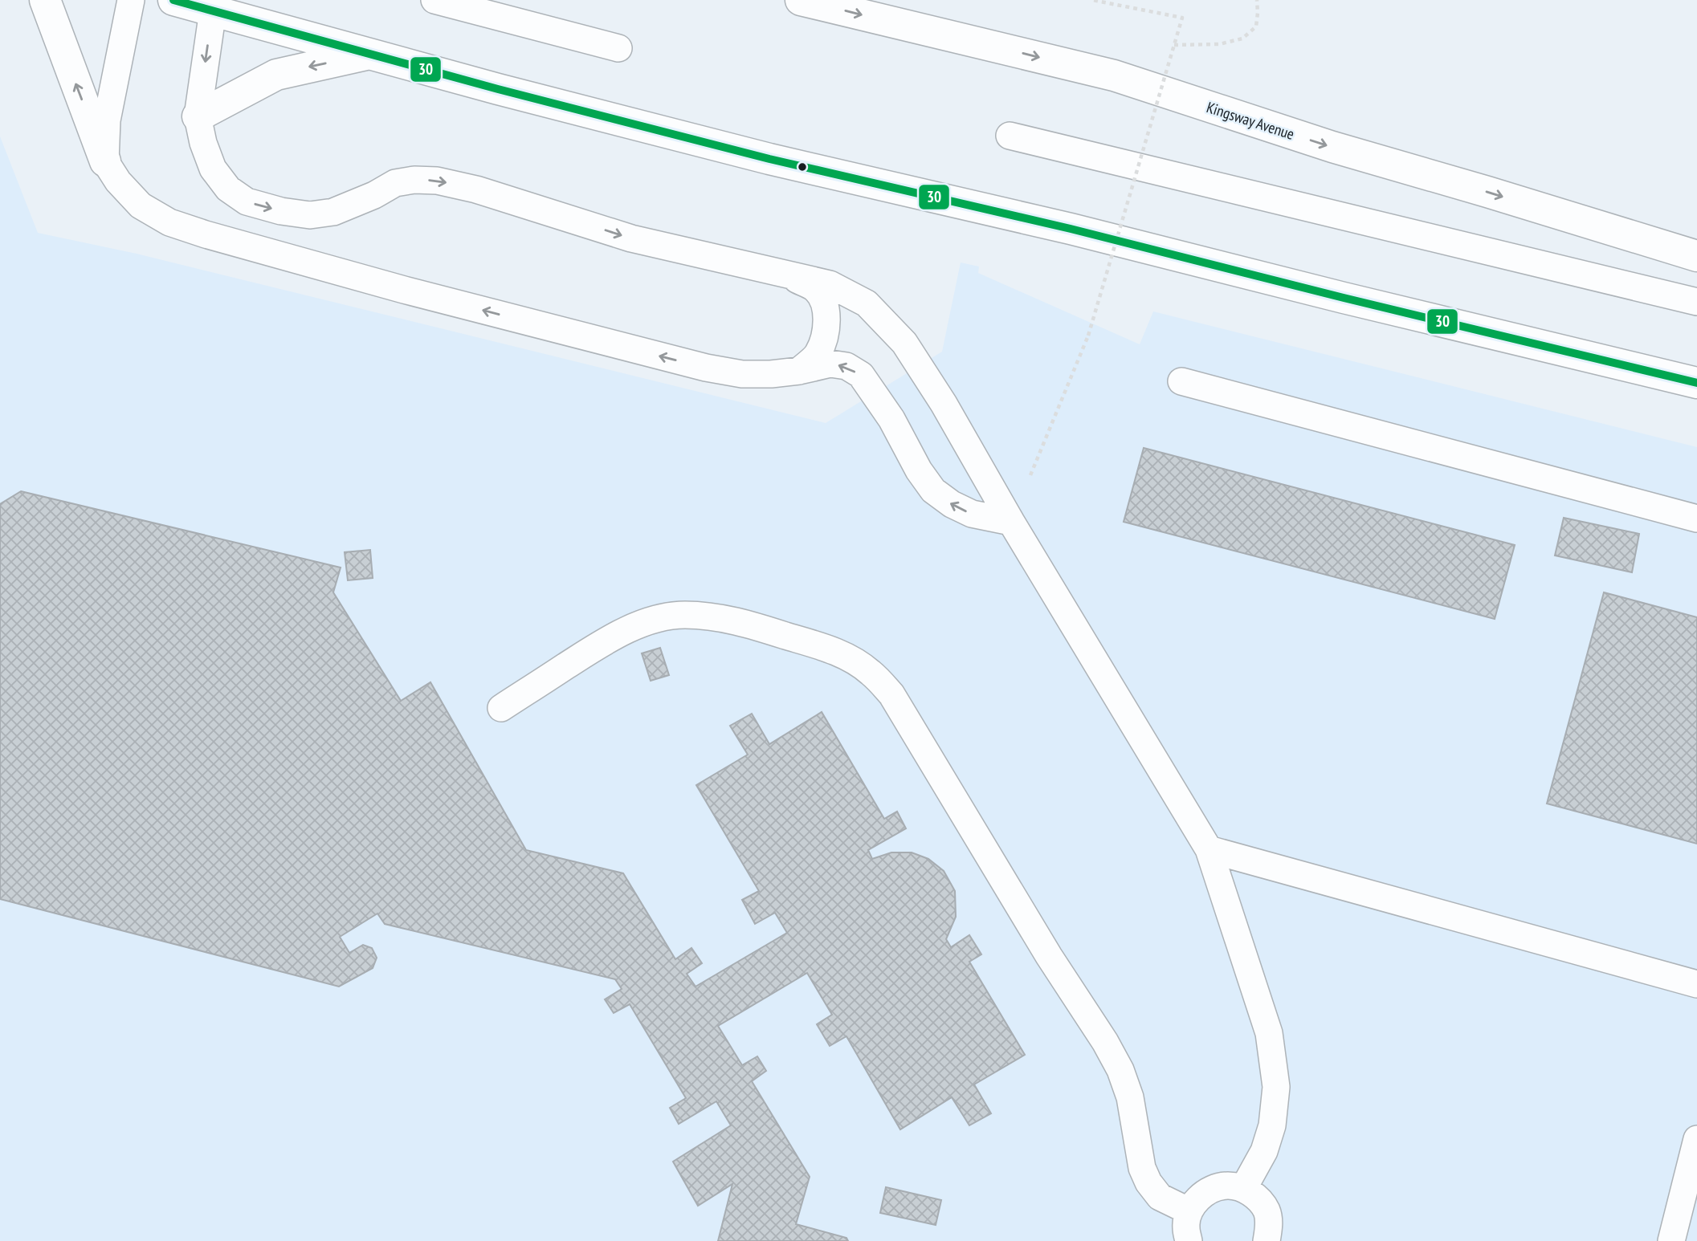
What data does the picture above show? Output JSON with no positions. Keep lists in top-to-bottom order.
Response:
{
  "streets": {
    "main road": ["Kingsway Avenue"]
  },
  "lines": ["transit line 30"]
}
